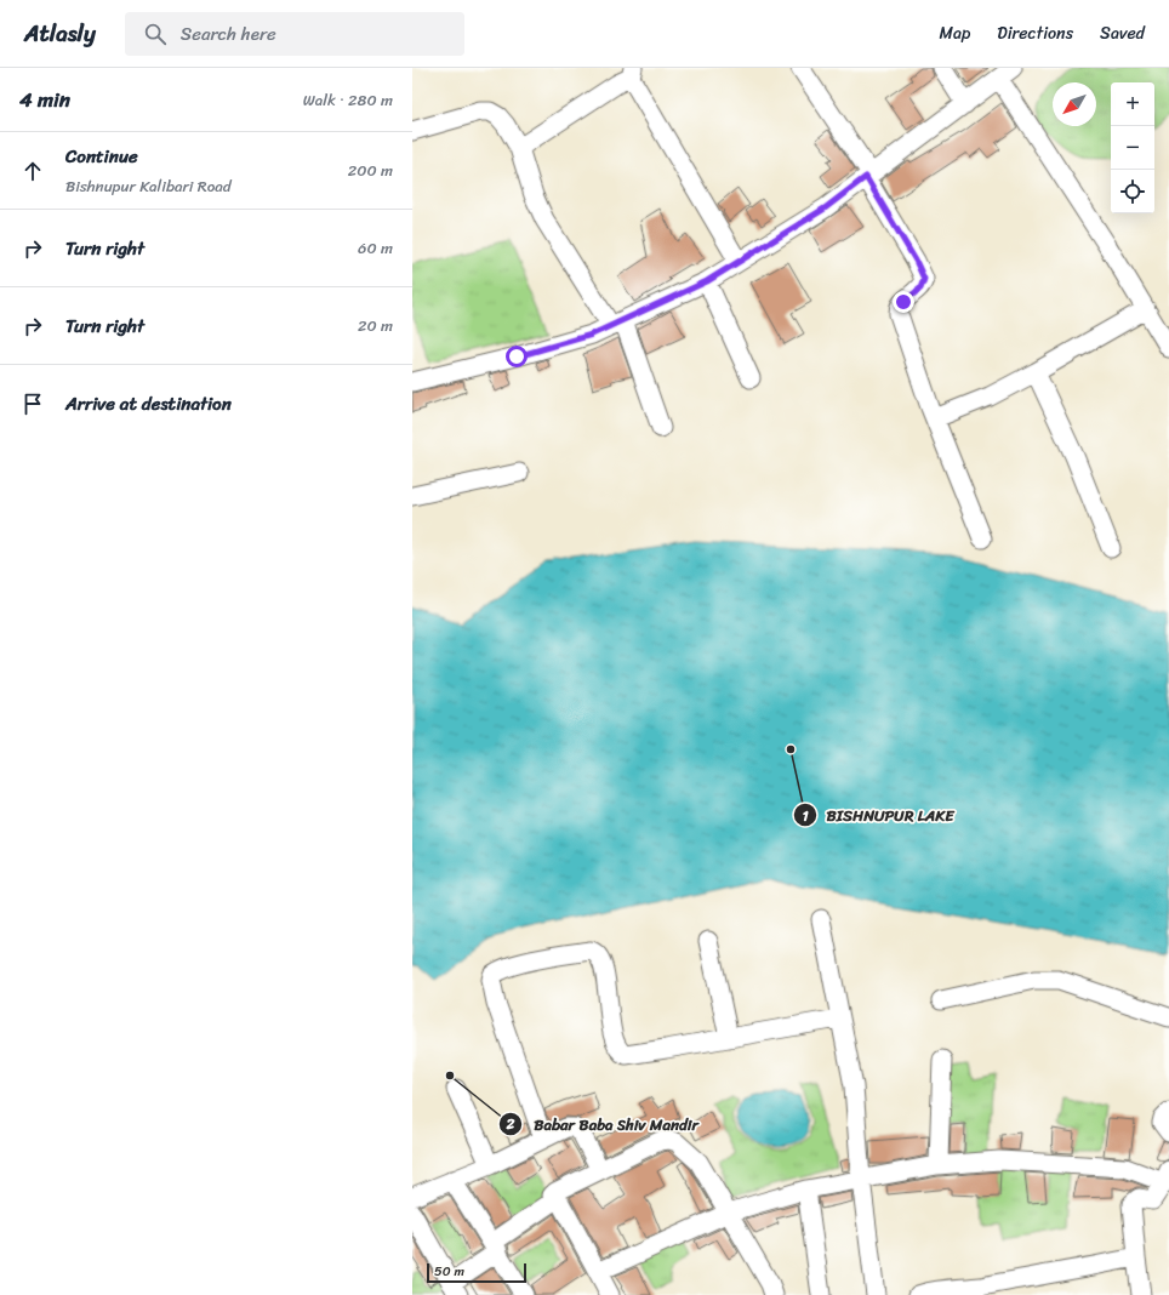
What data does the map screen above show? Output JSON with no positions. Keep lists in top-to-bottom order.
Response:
{
  "places": ["BISHNUPUR LAKE", "Babar Baba Shiv Mandir"],
  "scale_bar": "50 m",
  "north": "bottom left",
  "page": {
    "header": "Atlasly",
    "search": "Search here",
    "nav": ["Map", "Directions", "Saved"],
    "heading": ["4 min", "Walk · 280 m"],
    "map_buttons": ["+", "−"],
    "list": [
      ["Continue", "Bishnupur Kalibari Road", "200 m"],
      ["Turn right", "60 m"],
      ["Turn right", "20 m"],
      "Arrive at destination"
    ],
    "scale": "50 m"
  }
}
